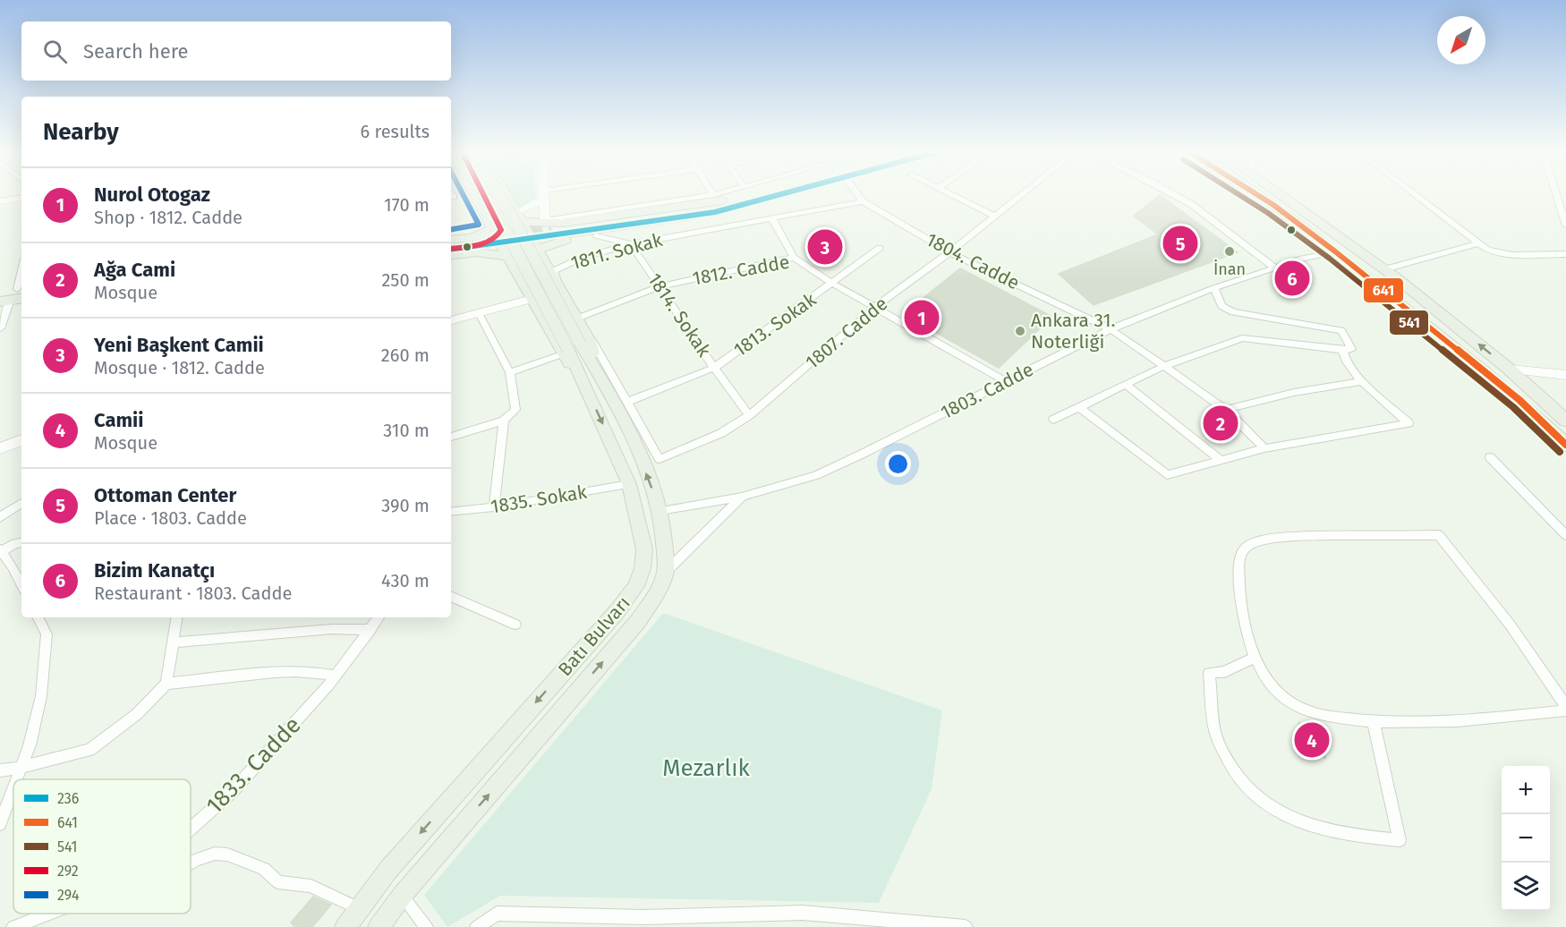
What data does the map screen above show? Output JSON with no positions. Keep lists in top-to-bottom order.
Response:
{
  "streets": {
    "main road": ["Batı Bulvarı"],
    "street": [
      "1811. Sokak",
      "1804. Cadde",
      "1812. Cadde",
      "1814. Sokak",
      "1813. Sokak",
      "1807. Cadde",
      "1803. Cadde",
      "1835. Sokak",
      "1833. Cadde"
    ]
  },
  "crossings": [
    ["1811. Sokak", "1804. Cadde"],
    ["1811. Sokak", "1812. Cadde"],
    ["1811. Sokak", "1814. Sokak"],
    ["1811. Sokak", "1813. Sokak"],
    ["1811. Sokak", "1807. Cadde"],
    ["1804. Cadde", "1807. Cadde"],
    ["1804. Cadde", "1803. Cadde"],
    ["1812. Cadde", "1814. Sokak"],
    ["1812. Cadde", "1813. Sokak"],
    ["1812. Cadde", "1807. Cadde"],
    ["1812. Cadde", "1803. Cadde"],
    ["1814. Sokak", "1813. Sokak"],
    ["1814. Sokak", "1807. Cadde"],
    ["1803. Cadde", "Batı Bulvarı"],
    ["1835. Sokak", "Batı Bulvarı"]
  ],
  "parks": ["Mezarlık"],
  "places": ["İnan", "Ankara 31. Noterliği"],
  "lines": [
    "transit line 236",
    "transit line 641",
    "transit line 541",
    "transit line 292",
    "transit line 294"
  ],
  "legend": [
    "236",
    "641",
    "541",
    "292",
    "294"
  ],
  "north": "bottom left",
  "page": {
    "search": "Search here",
    "heading": ["Nearby", "6 results"],
    "list": [
      {
        "mark": "1",
        "name": "Nurol Otogaz",
        "note": "Shop · 1812. Cadde",
        "value": "170 m"
      },
      {
        "mark": "2",
        "name": "Ağa Cami",
        "note": "Mosque",
        "value": "250 m"
      },
      {
        "mark": "3",
        "name": "Yeni Başkent Camii",
        "note": "Mosque · 1812. Cadde",
        "value": "260 m"
      },
      {
        "mark": "4",
        "name": "Camii",
        "note": "Mosque",
        "value": "310 m"
      },
      {
        "mark": "5",
        "name": "Ottoman Center",
        "note": "Place · 1803. Cadde",
        "value": "390 m"
      },
      {
        "mark": "6",
        "name": "Bizim Kanatçı",
        "note": "Restaurant · 1803. Cadde",
        "value": "430 m"
      }
    ],
    "pins": [
      "5",
      "3",
      "6",
      "1",
      "2",
      "4"
    ],
    "map_buttons": ["+", "−"]
  }
}
